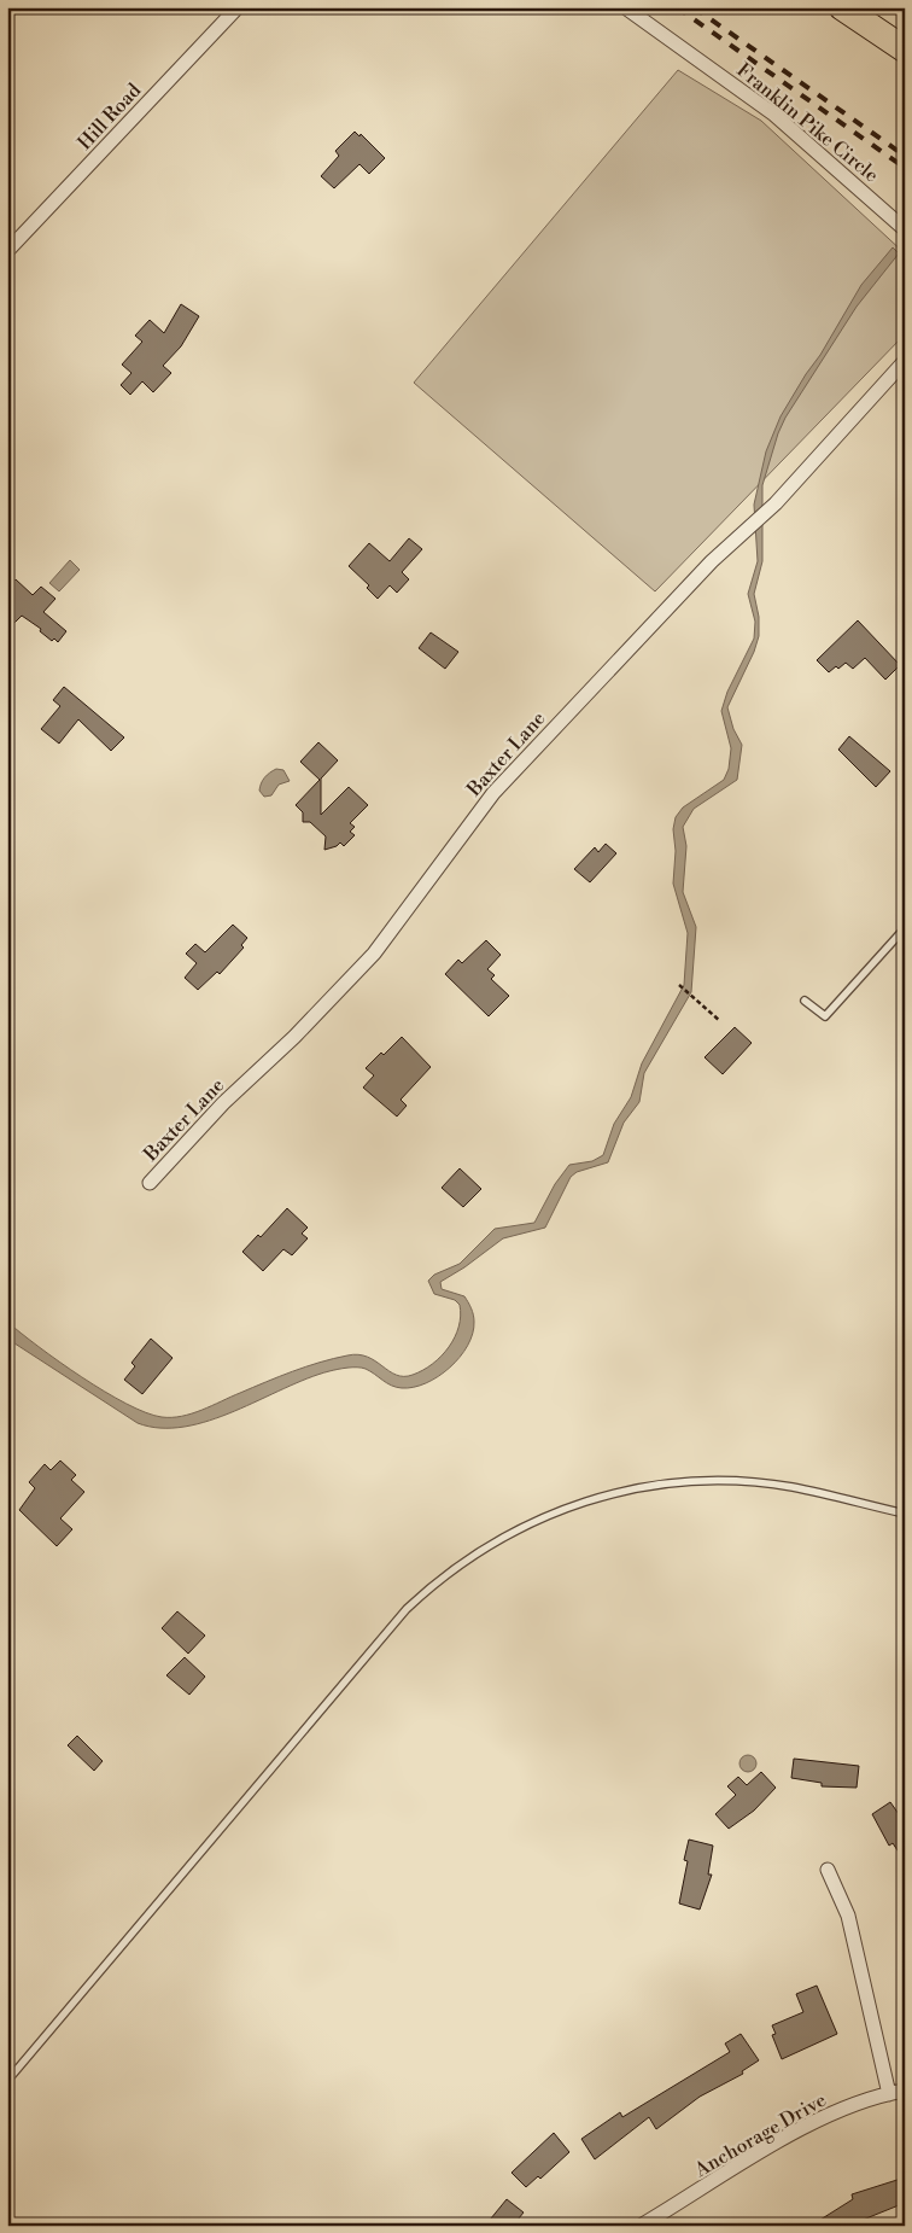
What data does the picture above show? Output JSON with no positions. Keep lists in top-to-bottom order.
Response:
{
  "streets": {
    "street": [
      "Hill Road",
      "Franklin Pike Circle",
      "Baxter Lane",
      "Anchorage Drive"
    ]
  }
}
